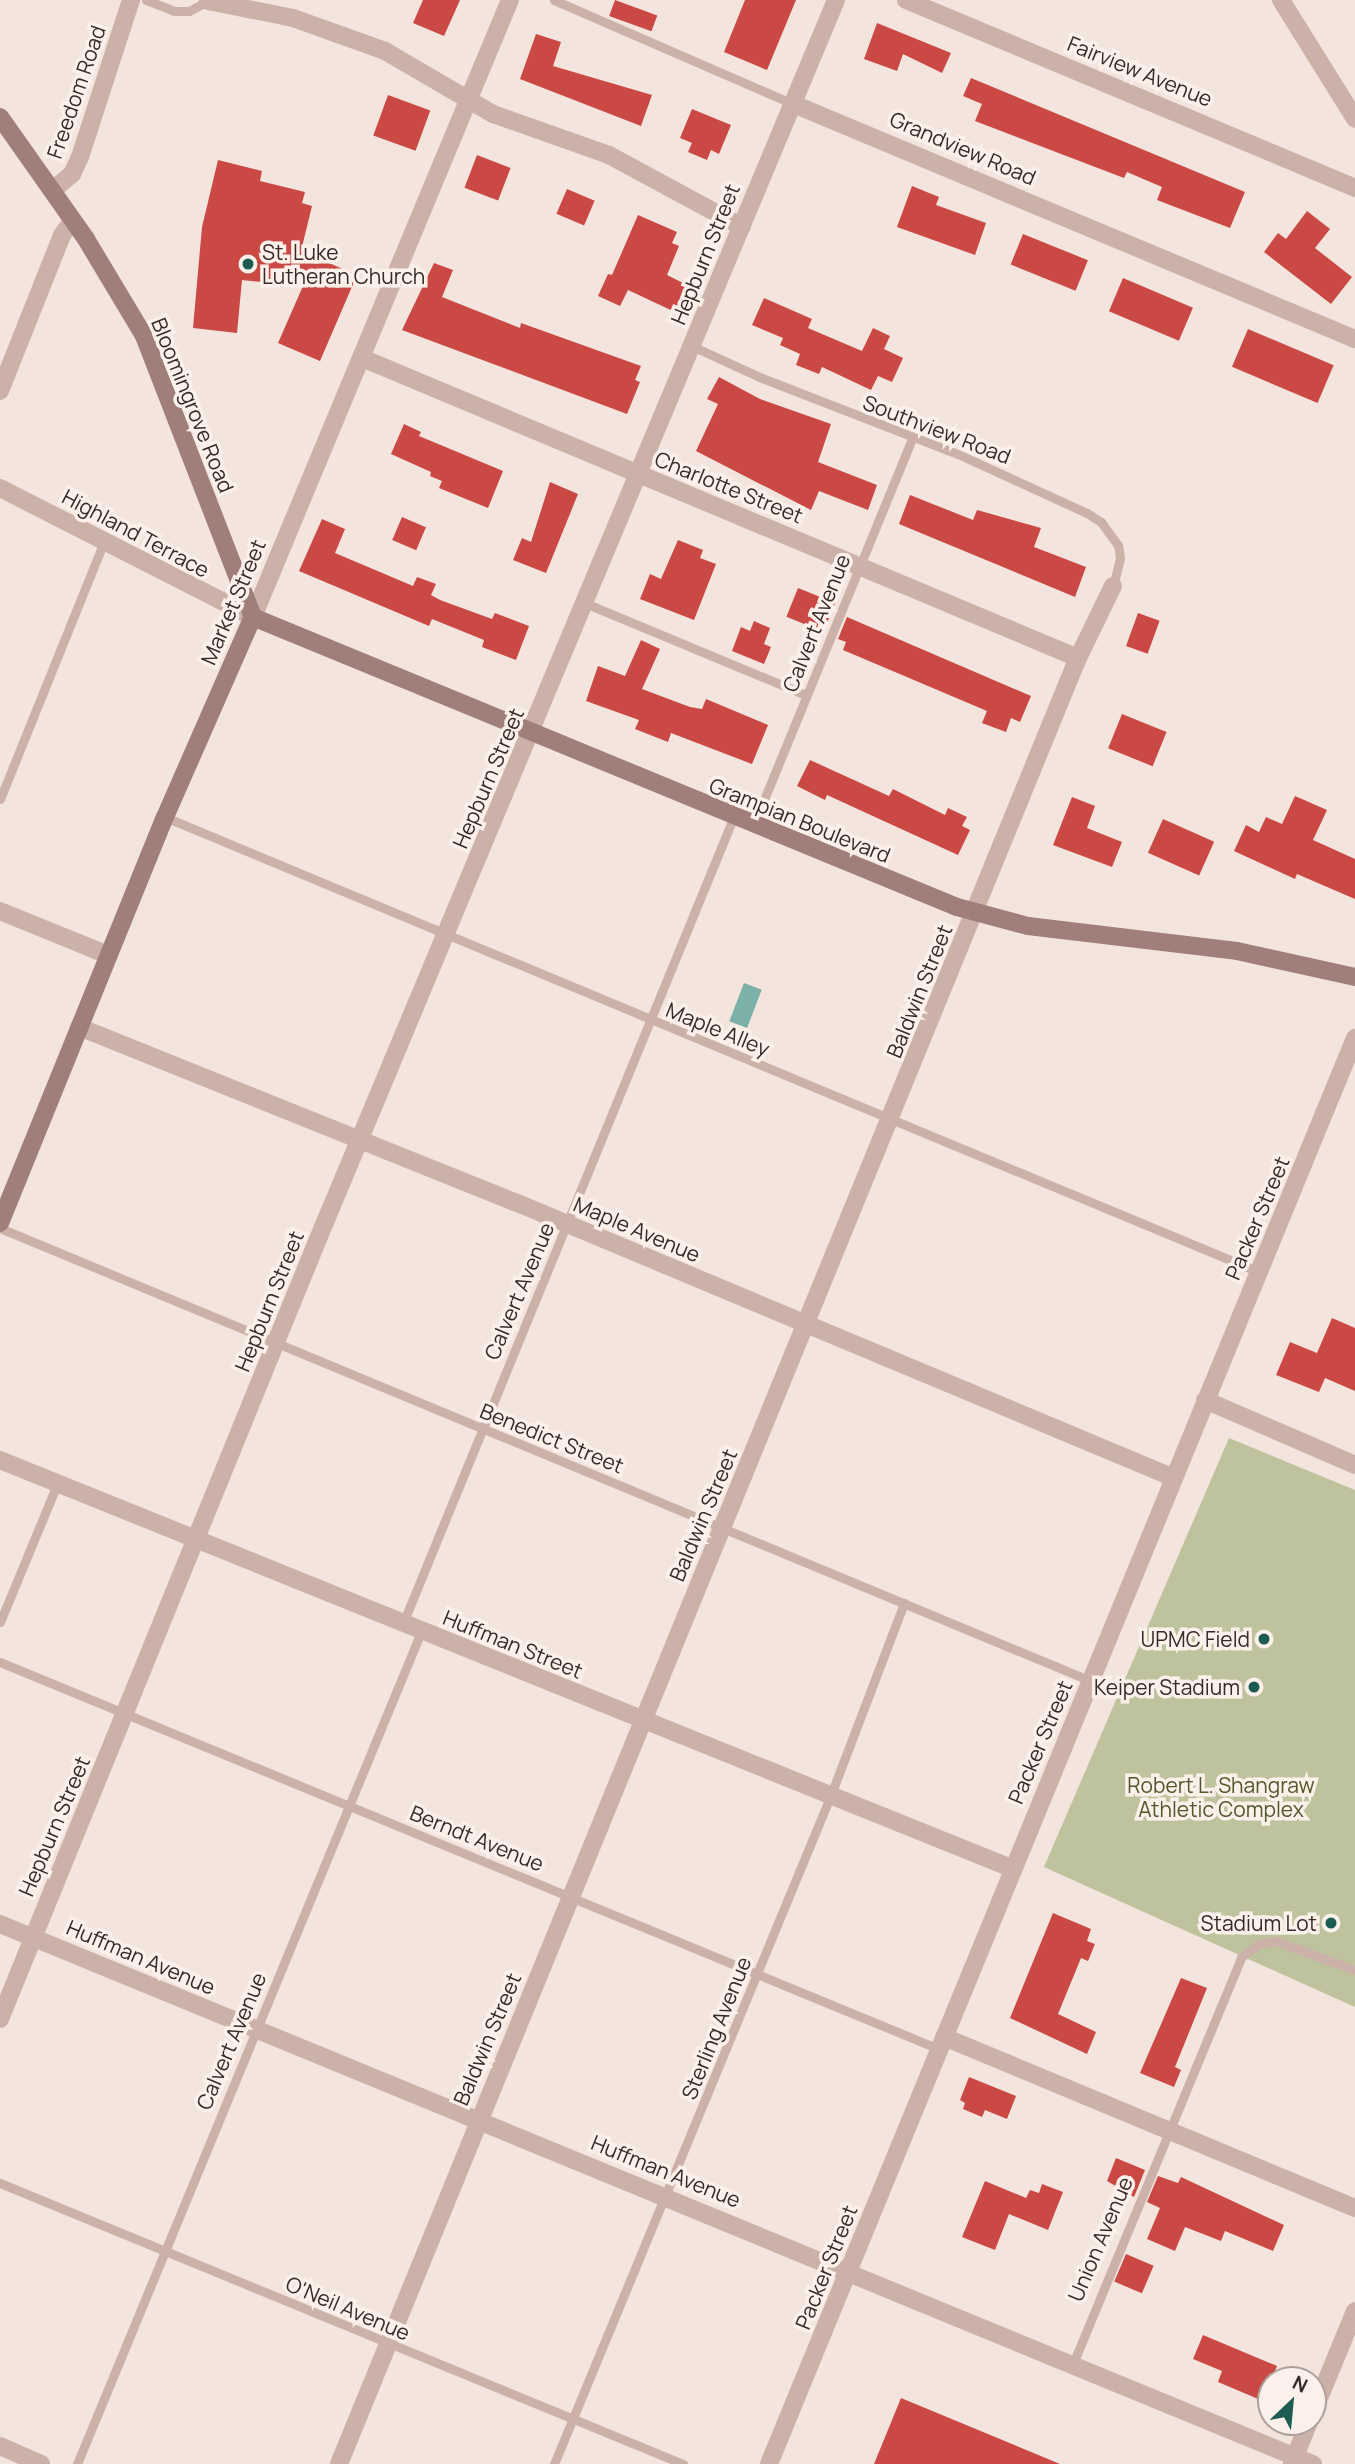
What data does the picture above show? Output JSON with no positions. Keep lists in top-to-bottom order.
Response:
{
  "streets": {
    "main road": ["Bloomingrove Road", "Market Street", "Grampian Boulevard"],
    "street": [
      "Fairview Avenue",
      "Freedom Road",
      "Grandview Road",
      "Hepburn Street",
      "Charlotte Street",
      "Highland Terrace",
      "Baldwin Street",
      "Packer Street",
      "Maple Avenue",
      "Huffman Street",
      "Huffman Avenue"
    ],
    "lane": [
      "Southview Road",
      "Calvert Avenue",
      "Maple Alley",
      "Benedict Street",
      "Berndt Avenue",
      "Sterling Avenue",
      "Union Avenue",
      "O'Neil Avenue"
    ]
  },
  "crossings": [
    ["Freedom Road", "Bloomingrove Road"],
    ["Grandview Road", "Hepburn Street"],
    ["Hepburn Street", "Southview Road"],
    ["Hepburn Street", "Charlotte Street"],
    ["Hepburn Street", "Grampian Boulevard"],
    ["Hepburn Street", "Maple Alley"],
    ["Hepburn Street", "Maple Avenue"],
    ["Hepburn Street", "Benedict Street"],
    ["Hepburn Street", "Huffman Street"],
    ["Hepburn Street", "Berndt Avenue"],
    ["Hepburn Street", "Huffman Avenue"],
    ["Bloomingrove Road", "Highland Terrace"],
    ["Bloomingrove Road", "Market Street"],
    ["Bloomingrove Road", "Grampian Boulevard"],
    ["Southview Road", "Calvert Avenue"],
    ["Southview Road", "Baldwin Street"],
    ["Charlotte Street", "Market Street"],
    ["Charlotte Street", "Calvert Avenue"],
    ["Charlotte Street", "Baldwin Street"],
    ["Highland Terrace", "Market Street"],
    ["Highland Terrace", "Grampian Boulevard"],
    ["Market Street", "Grampian Boulevard"],
    ["Market Street", "Maple Alley"],
    ["Market Street", "Maple Avenue"],
    ["Calvert Avenue", "Grampian Boulevard"],
    ["Calvert Avenue", "Maple Alley"],
    ["Calvert Avenue", "Maple Avenue"],
    ["Calvert Avenue", "Benedict Street"],
    ["Calvert Avenue", "Huffman Street"],
    ["Calvert Avenue", "Berndt Avenue"],
    ["Calvert Avenue", "Huffman Avenue"],
    ["Calvert Avenue", "O'Neil Avenue"],
    ["Grampian Boulevard", "Baldwin Street"],
    ["Baldwin Street", "Maple Alley"],
    ["Baldwin Street", "Maple Avenue"],
    ["Baldwin Street", "Benedict Street"],
    ["Baldwin Street", "Huffman Street"],
    ["Baldwin Street", "Berndt Avenue"],
    ["Baldwin Street", "Huffman Avenue"],
    ["Baldwin Street", "O'Neil Avenue"],
    ["Maple Alley", "Packer Street"],
    ["Packer Street", "Maple Avenue"],
    ["Packer Street", "Benedict Street"],
    ["Packer Street", "Huffman Street"],
    ["Packer Street", "Berndt Avenue"],
    ["Packer Street", "Huffman Avenue"],
    ["Benedict Street", "Sterling Avenue"],
    ["Huffman Street", "Sterling Avenue"],
    ["Berndt Avenue", "Sterling Avenue"],
    ["Huffman Avenue", "Sterling Avenue"],
    ["Huffman Avenue", "Union Avenue"],
    ["Sterling Avenue", "O'Neil Avenue"]
  ],
  "parks": ["Robert L. Shangraw Athletic Complex"],
  "places": [
    "St. Luke Lutheran Church",
    "UPMC Field",
    "Keiper Stadium",
    "Stadium Lot"
  ],
  "north": "top right"
}
